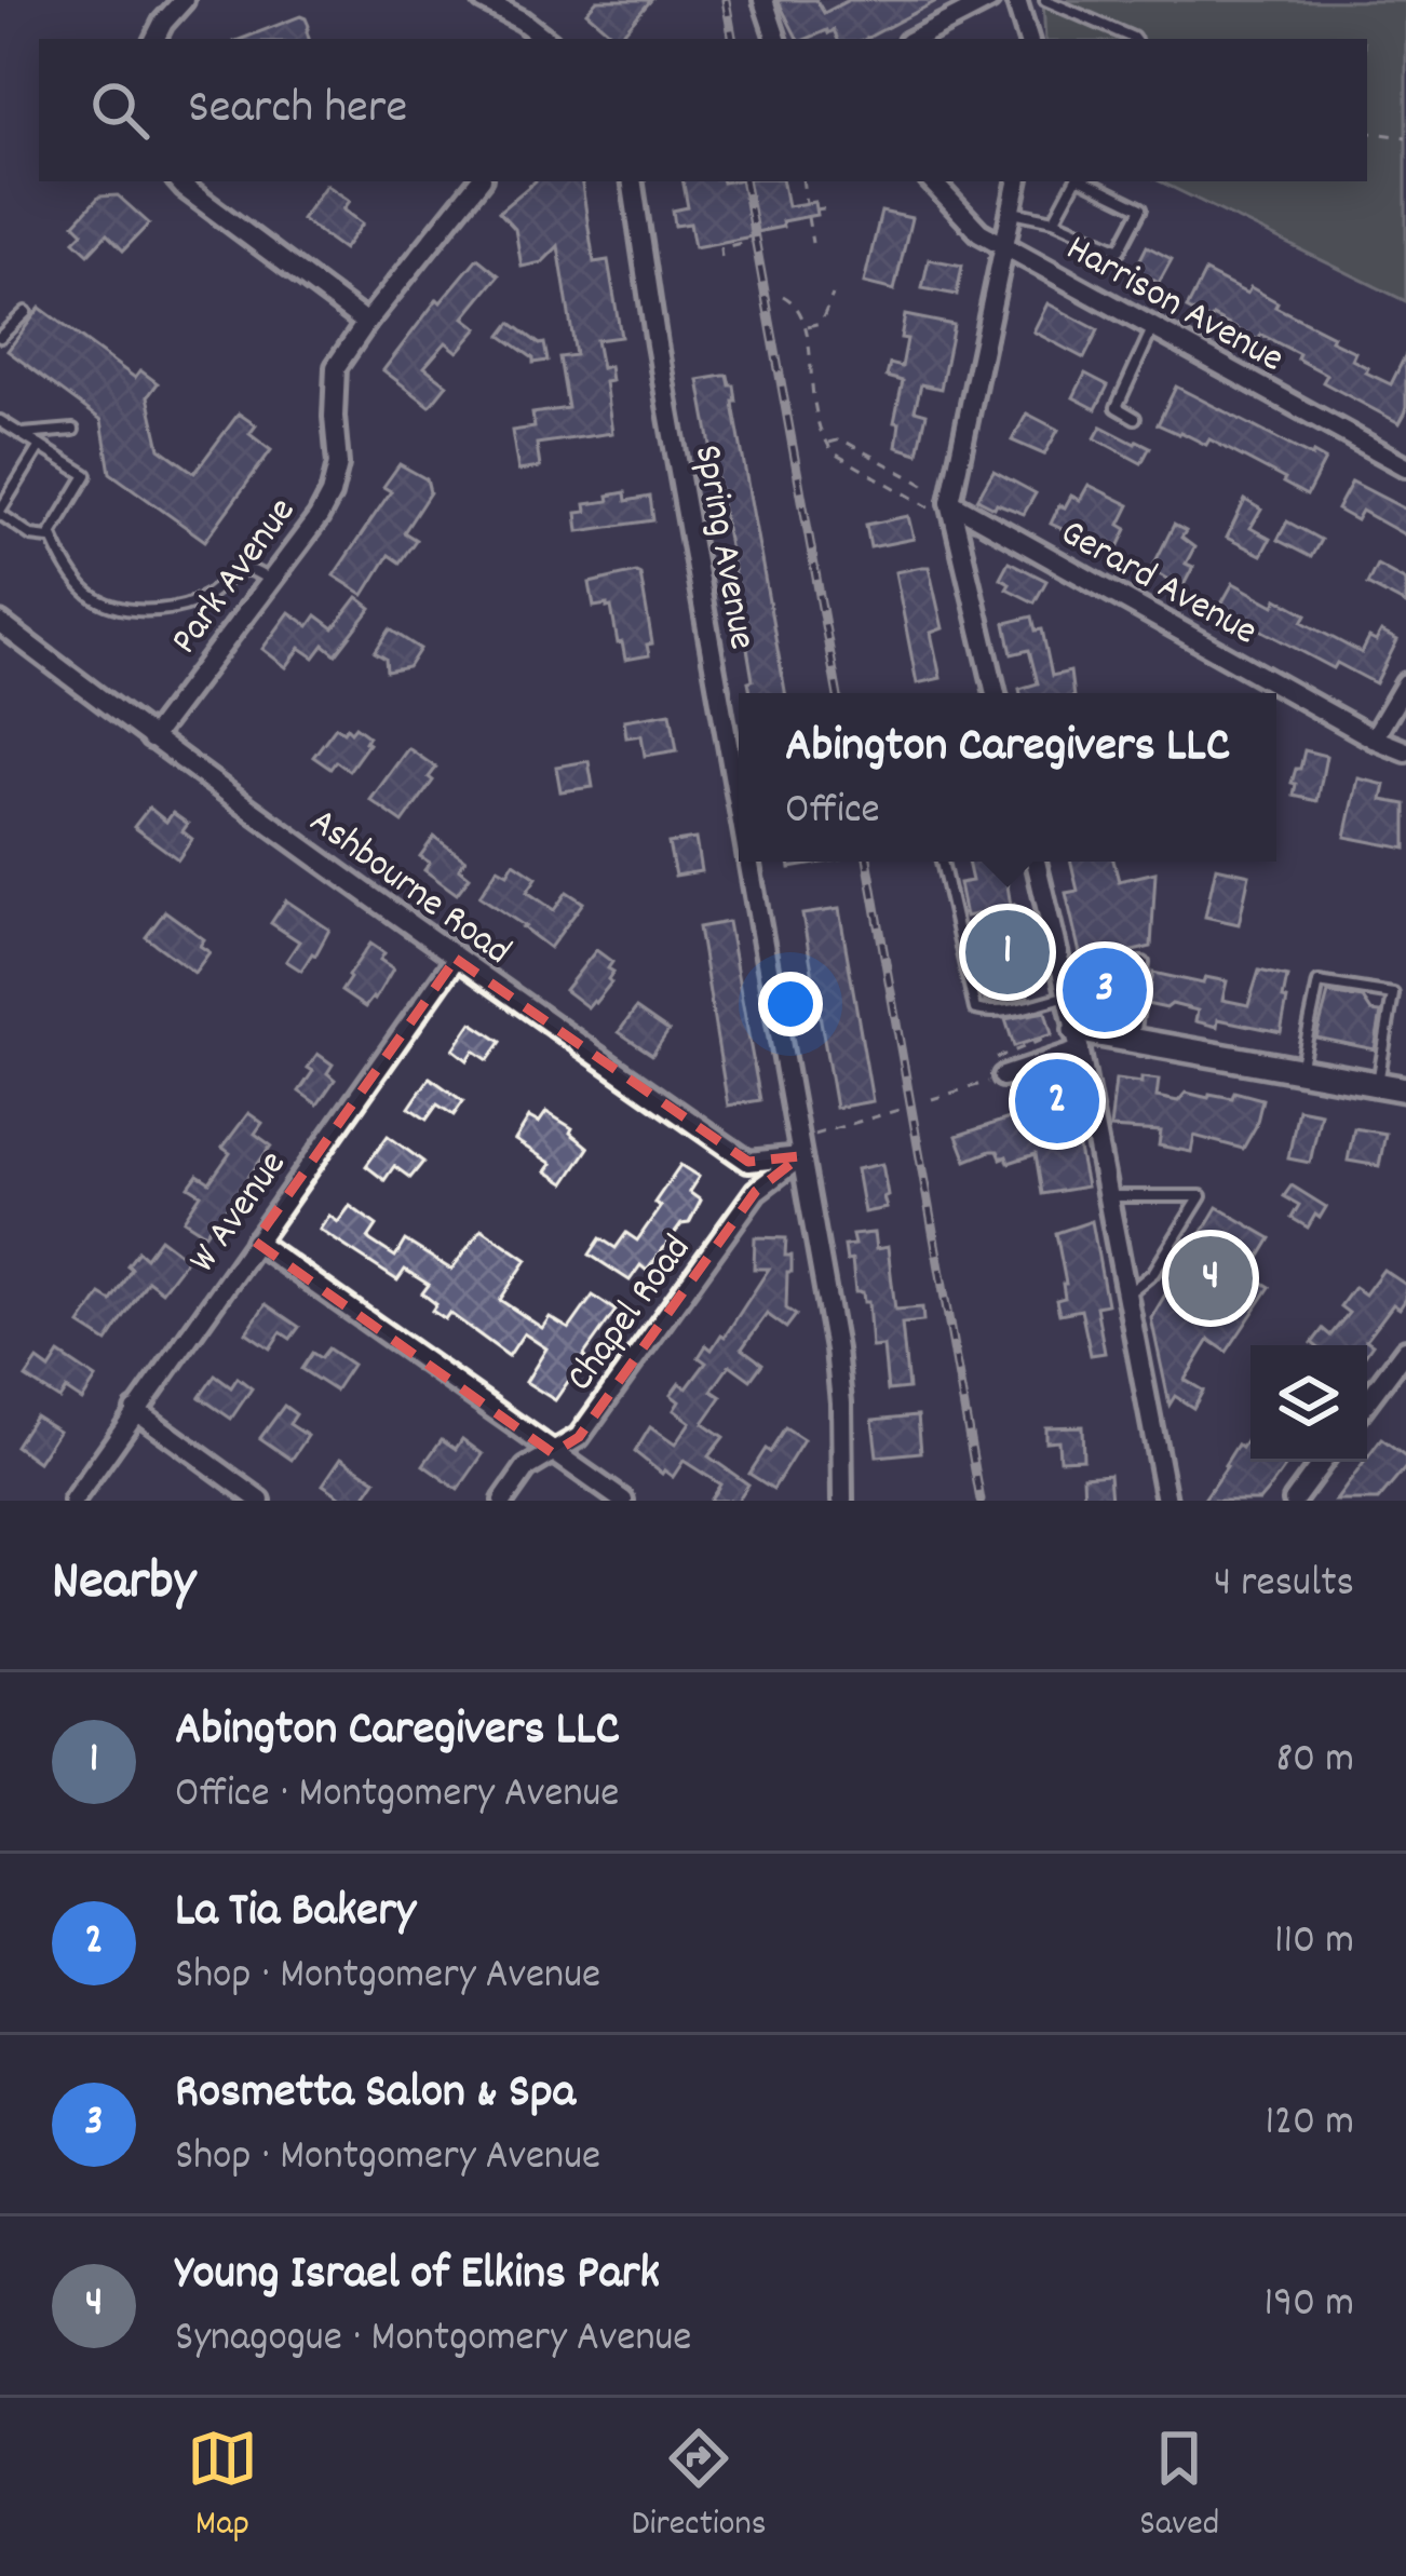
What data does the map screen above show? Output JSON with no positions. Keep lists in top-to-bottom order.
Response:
{
  "streets": {
    "street": [
      "Harrison Avenue",
      "Spring Avenue",
      "Park Avenue",
      "Gerard Avenue",
      "Ashbourne Road",
      "W Avenue",
      "Chapel Road"
    ]
  },
  "crossings": [
    ["Spring Avenue", "Ashbourne Road"],
    ["Spring Avenue", "Chapel Road"],
    ["Park Avenue", "Ashbourne Road"],
    ["Ashbourne Road", "W Avenue"],
    ["Ashbourne Road", "Chapel Road"]
  ],
  "page": {
    "search": "Search here",
    "popup": ["Abington Caregivers LLC", "Office"],
    "pins": [
      "1",
      "3",
      "2",
      "4"
    ],
    "heading": ["Nearby", "4 results"],
    "list": [
      {
        "mark": "1",
        "name": "Abington Caregivers LLC",
        "note": "Office · Montgomery Avenue",
        "value": "80 m"
      },
      {
        "mark": "2",
        "name": "La Tia Bakery",
        "note": "Shop · Montgomery Avenue",
        "value": "110 m"
      },
      {
        "mark": "3",
        "name": "Rosmetta Salon & Spa",
        "note": "Shop · Montgomery Avenue",
        "value": "120 m"
      },
      {
        "mark": "4",
        "name": "Young Israel of Elkins Park",
        "note": "Synagogue · Montgomery Avenue",
        "value": "190 m"
      }
    ],
    "nav": ["Map", "Directions", "Saved"]
  }
}
